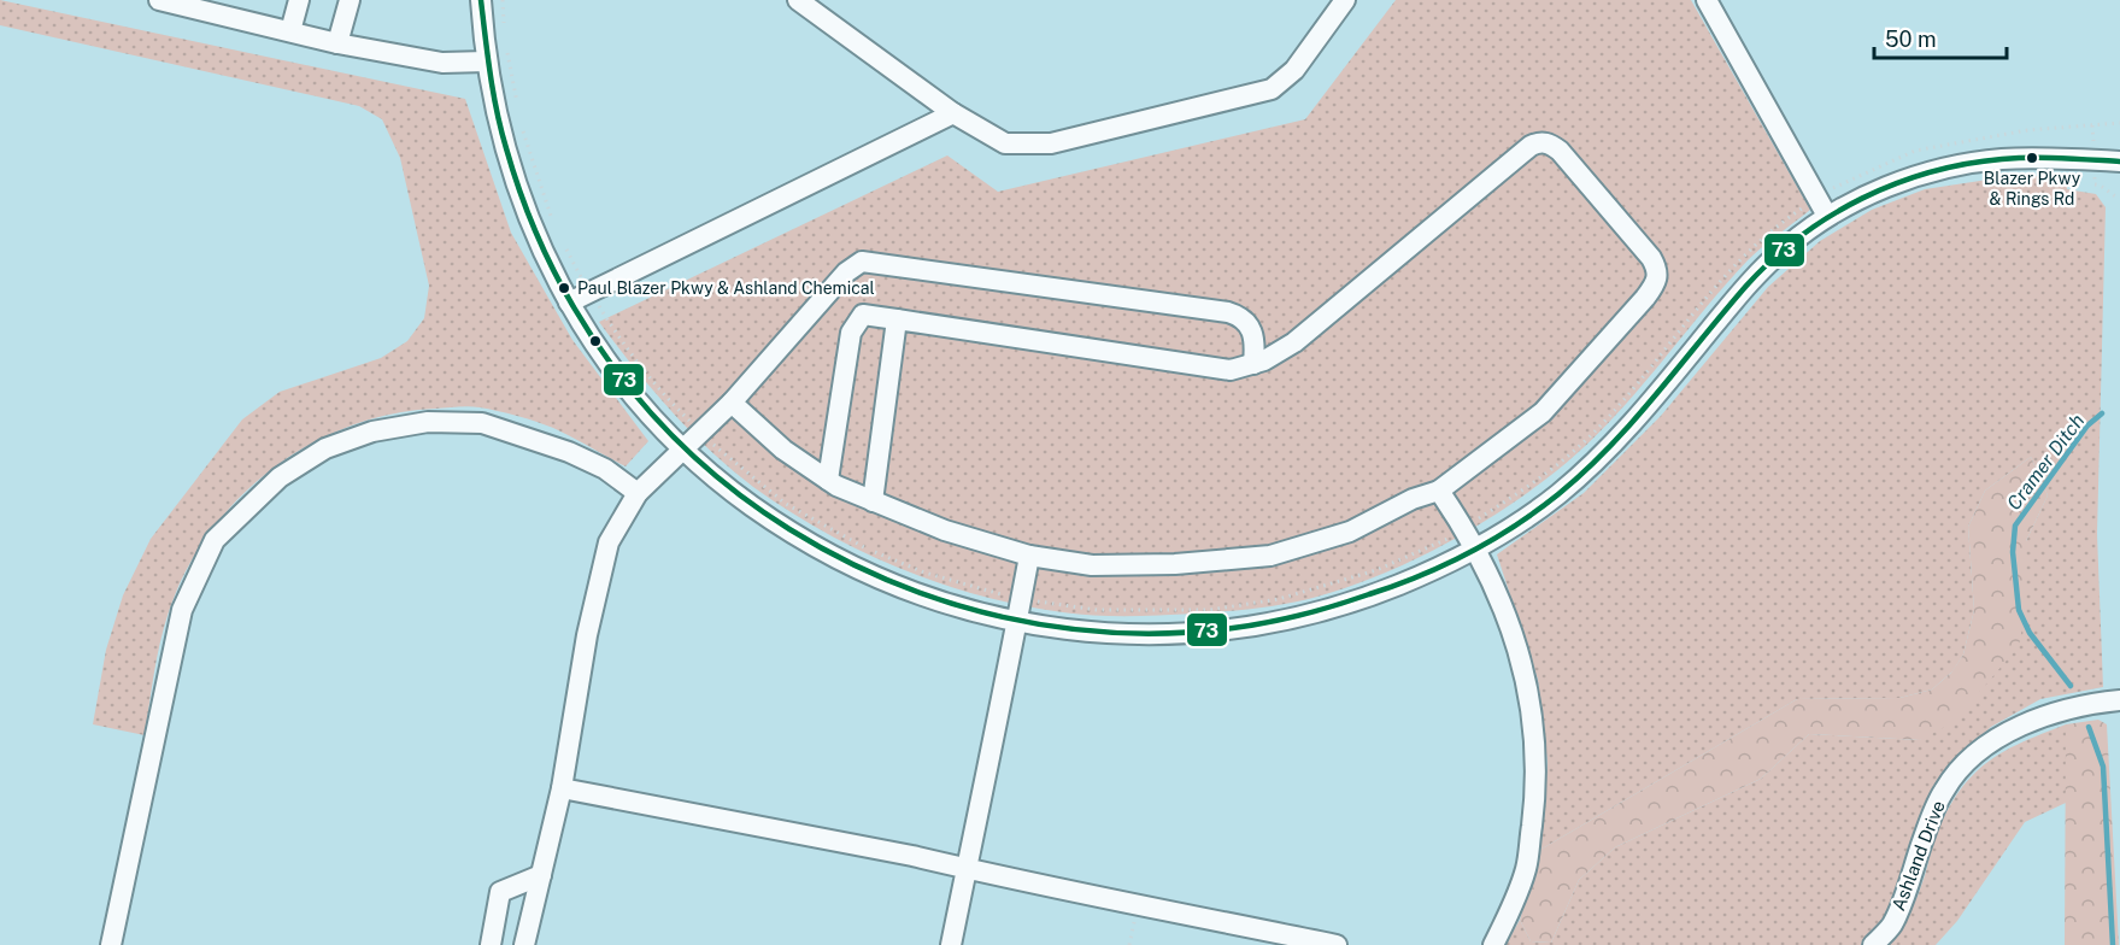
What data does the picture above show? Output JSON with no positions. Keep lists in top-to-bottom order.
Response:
{
  "streets": {
    "street": ["Ashland Drive"]
  },
  "water": ["Cramer Ditch"],
  "places": ["Blazer Pkwy & Rings Rd", "Paul Blazer Pkwy & Ashland Chemical"],
  "lines": ["transit line 73"],
  "scale_bar": "50 m"
}
